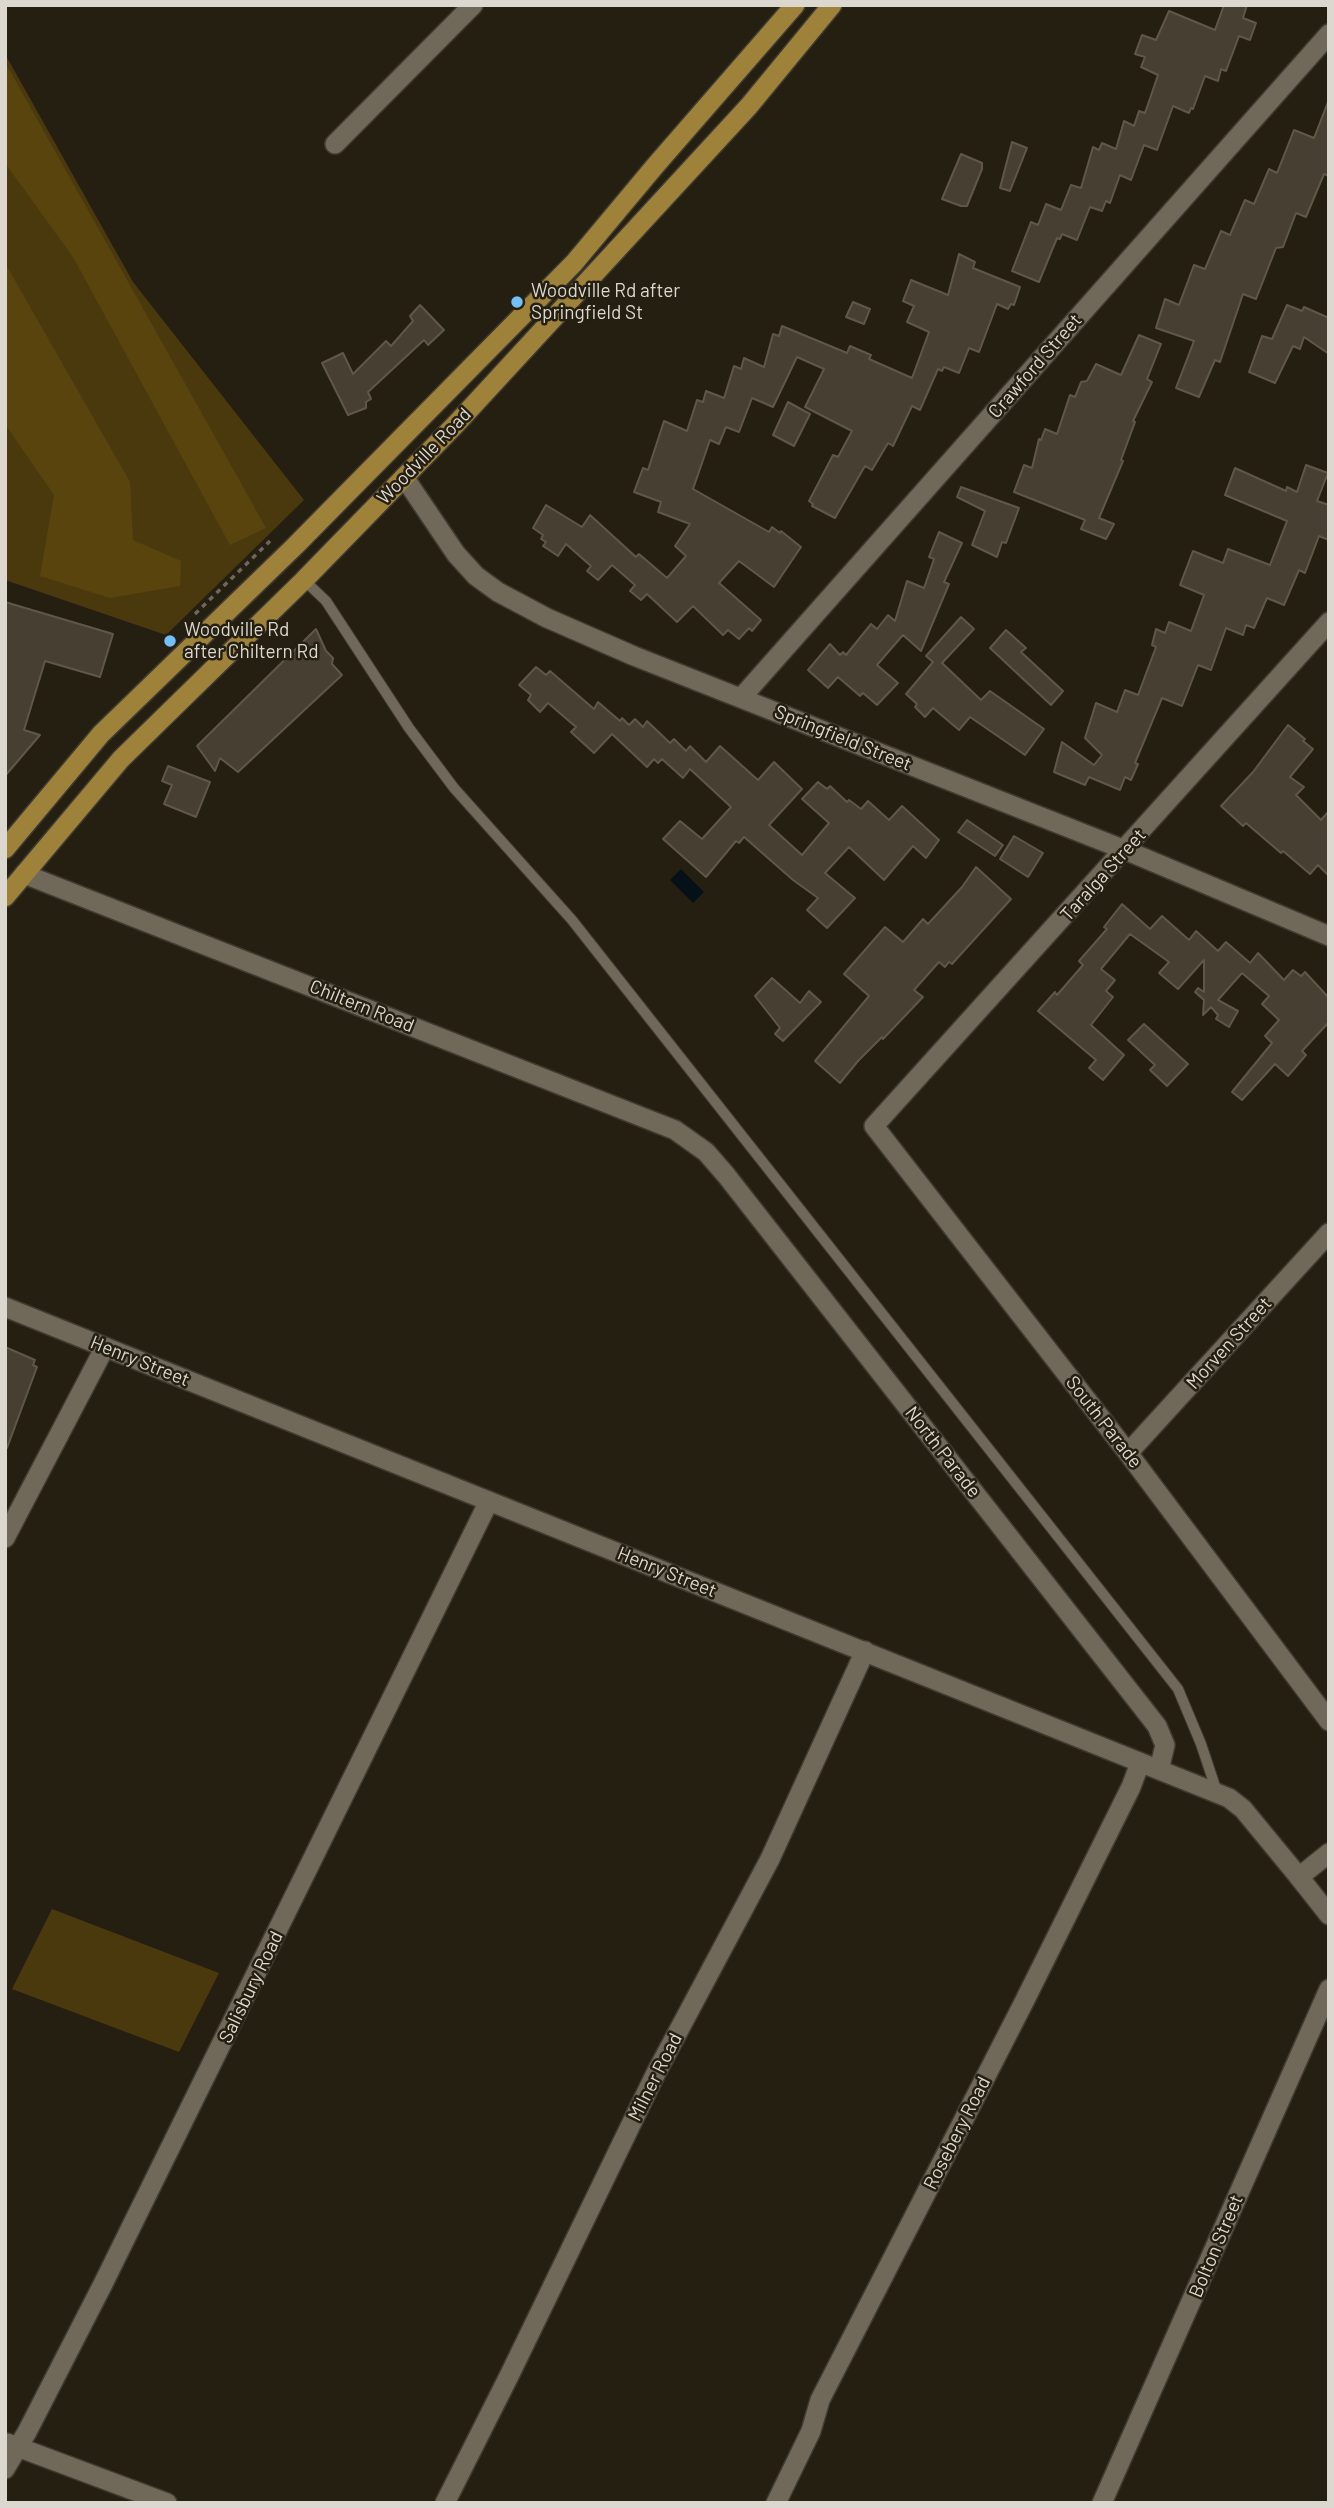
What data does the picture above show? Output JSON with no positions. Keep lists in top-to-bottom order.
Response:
{
  "streets": {
    "main road": ["Woodville Road"],
    "street": [
      "Crawford Street",
      "Springfield Street",
      "Taralga Street",
      "Chiltern Road",
      "Morven Street",
      "Henry Street",
      "South Parade",
      "North Parade",
      "Salisbury Road",
      "Milner Road",
      "Rosebery Road",
      "Bolton Street"
    ]
  },
  "crossings": [
    ["Crawford Street", "Springfield Street"],
    ["Woodville Road", "Springfield Street"],
    ["Woodville Road", "Chiltern Road"],
    ["Springfield Street", "Taralga Street"],
    ["Taralga Street", "South Parade"],
    ["Chiltern Road", "North Parade"],
    ["Morven Street", "South Parade"],
    ["Henry Street", "North Parade"],
    ["Henry Street", "Salisbury Road"],
    ["Henry Street", "Milner Road"],
    ["Henry Street", "Rosebery Road"],
    ["North Parade", "Rosebery Road"]
  ],
  "places": ["Woodville Rd after Springfield St", "Woodville Rd after Chiltern Rd"]
}
